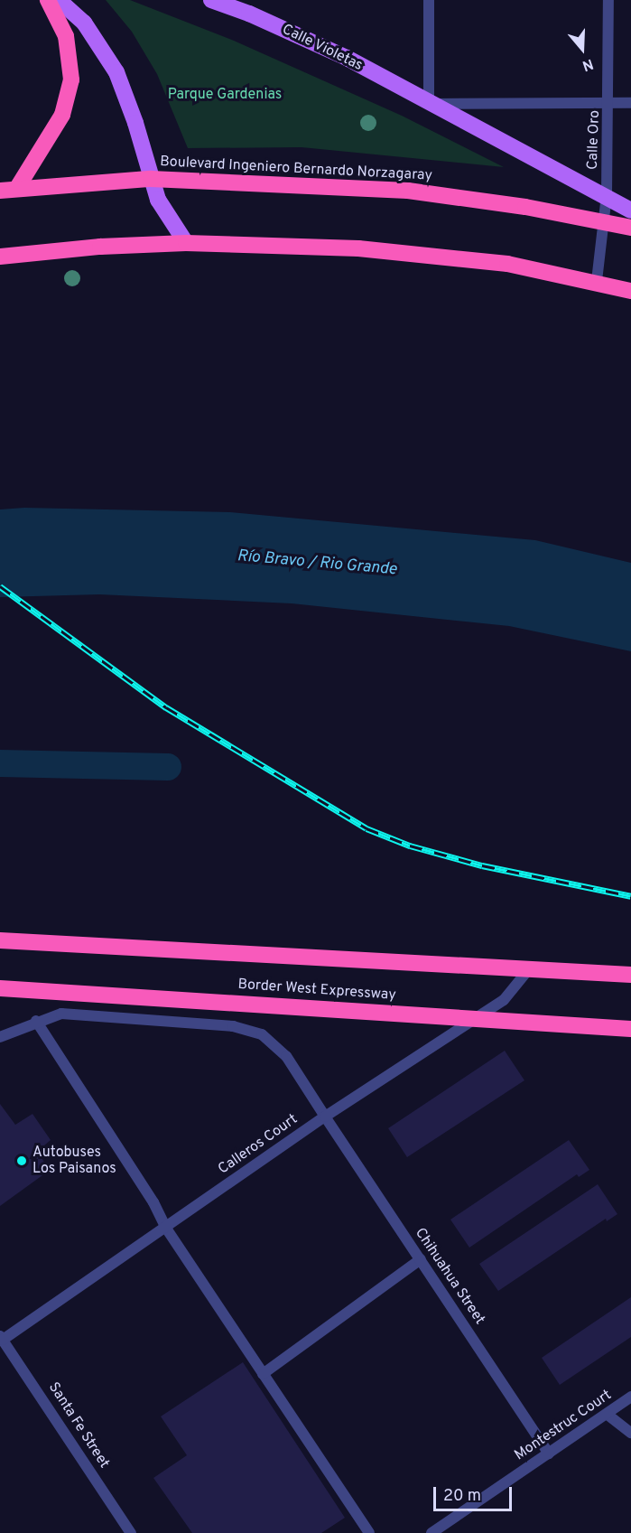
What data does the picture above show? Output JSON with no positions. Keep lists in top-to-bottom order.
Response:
{
  "streets": {
    "highway": ["Boulevard Ingeniero Bernardo Norzagaray", "Border West Expressway"],
    "main road": ["Calle Violetas"],
    "street": [
      "Calle Oro",
      "Calleros Court",
      "Chihuahua Street",
      "Santa Fe Street",
      "Montestruc Court"
    ]
  },
  "crossings": [
    ["Calle Violetas", "Calle Oro"],
    ["Calle Oro", "Boulevard Ingeniero Bernardo Norzagaray"],
    ["Calleros Court", "Chihuahua Street"],
    ["Calleros Court", "Santa Fe Street"],
    ["Chihuahua Street", "Montestruc Court"]
  ],
  "water": ["Río Bravo / Rio Grande"],
  "parks": ["Parque Gardenias"],
  "places": ["Autobuses Los Paisanos"],
  "scale_bar": "20 m",
  "north": "bottom"
}
